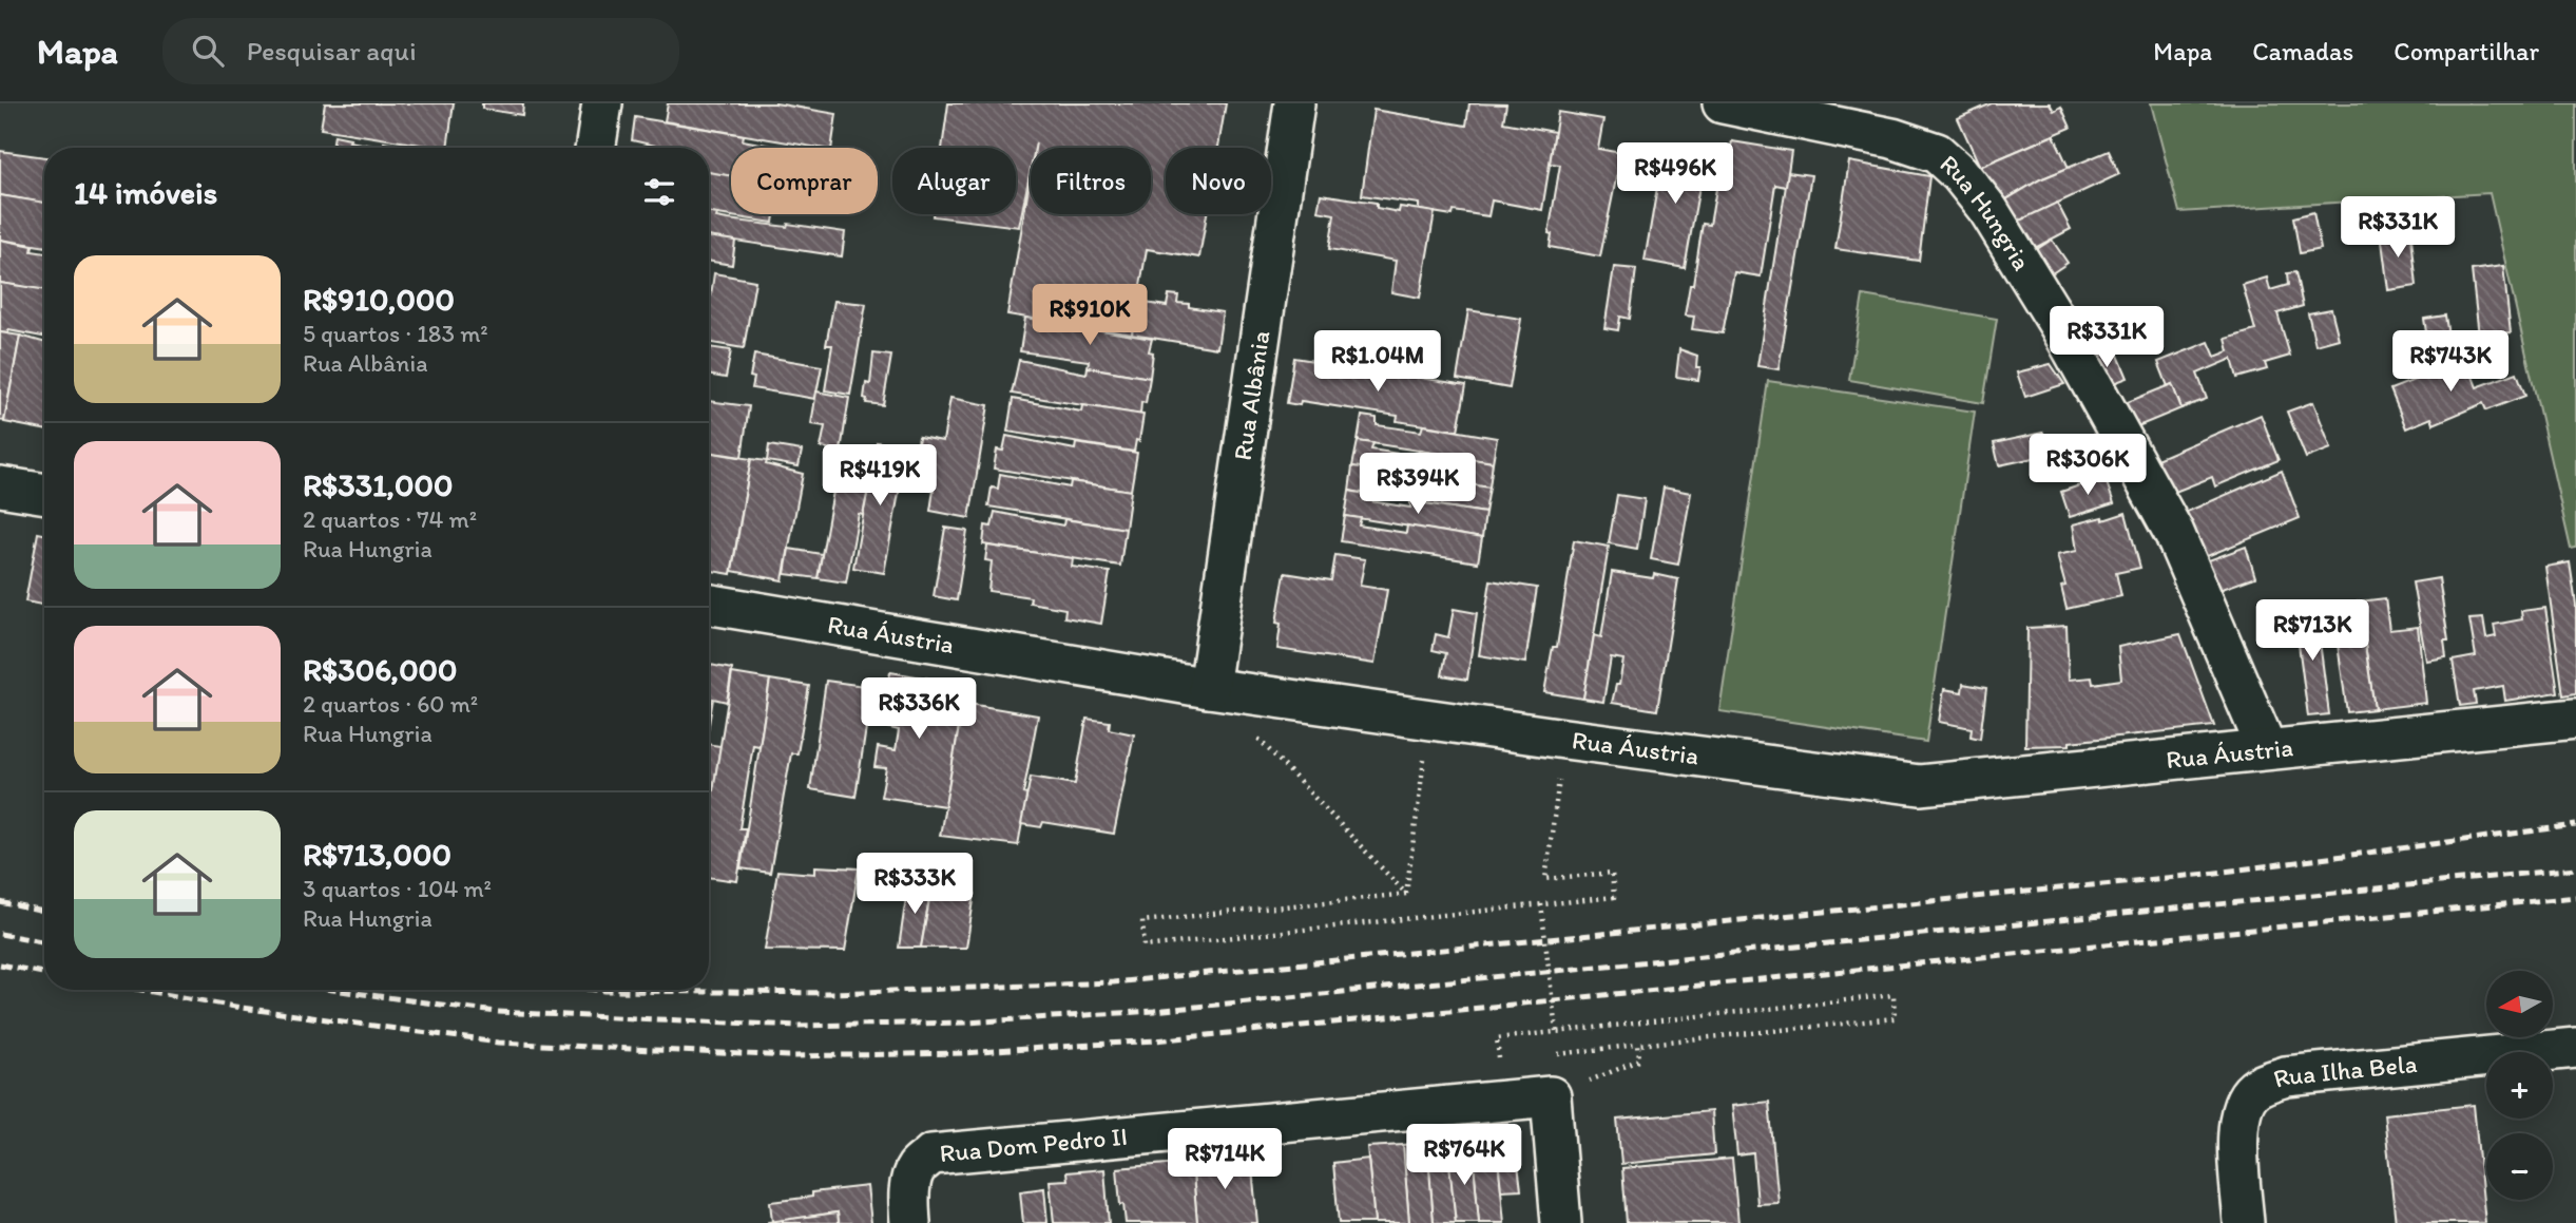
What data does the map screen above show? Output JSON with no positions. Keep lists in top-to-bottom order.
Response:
{
  "streets": {
    "street": [
      "Rua Hungria",
      "Rua Albânia",
      "Rua Áustria",
      "Rua Ilha Bela",
      "Rua Dom Pedro II"
    ]
  },
  "crossings": [
    ["Rua Hungria", "Rua Áustria"],
    ["Rua Albânia", "Rua Áustria"]
  ],
  "north": "left",
  "page": {
    "header": "Mapa",
    "search": "Pesquisar aqui",
    "nav": ["Mapa", "Camadas", "Compartilhar"],
    "price": [
      "R$496K",
      "R$331K",
      "R$910K",
      "R$331K",
      "R$1.04M",
      "R$743K",
      "R$306K",
      "R$419K",
      "R$394K",
      "R$713K",
      "R$336K",
      "R$333K",
      "R$764K",
      "R$714K"
    ],
    "chip": [
      "Comprar",
      "Alugar",
      "Filtros",
      "Novo"
    ],
    "heading": "14 imóveis",
    "list": [
      {
        "name": "R$910,000",
        "note": "5 quartos · 183 m² · Rua Albânia"
      },
      {
        "name": "R$331,000",
        "note": "2 quartos · 74 m² · Rua Hungria"
      },
      {
        "name": "R$306,000",
        "note": "2 quartos · 60 m² · Rua Hungria"
      },
      {
        "name": "R$713,000",
        "note": "3 quartos · 104 m² · Rua Hungria"
      }
    ],
    "map_buttons": ["+", "−"]
  }
}
